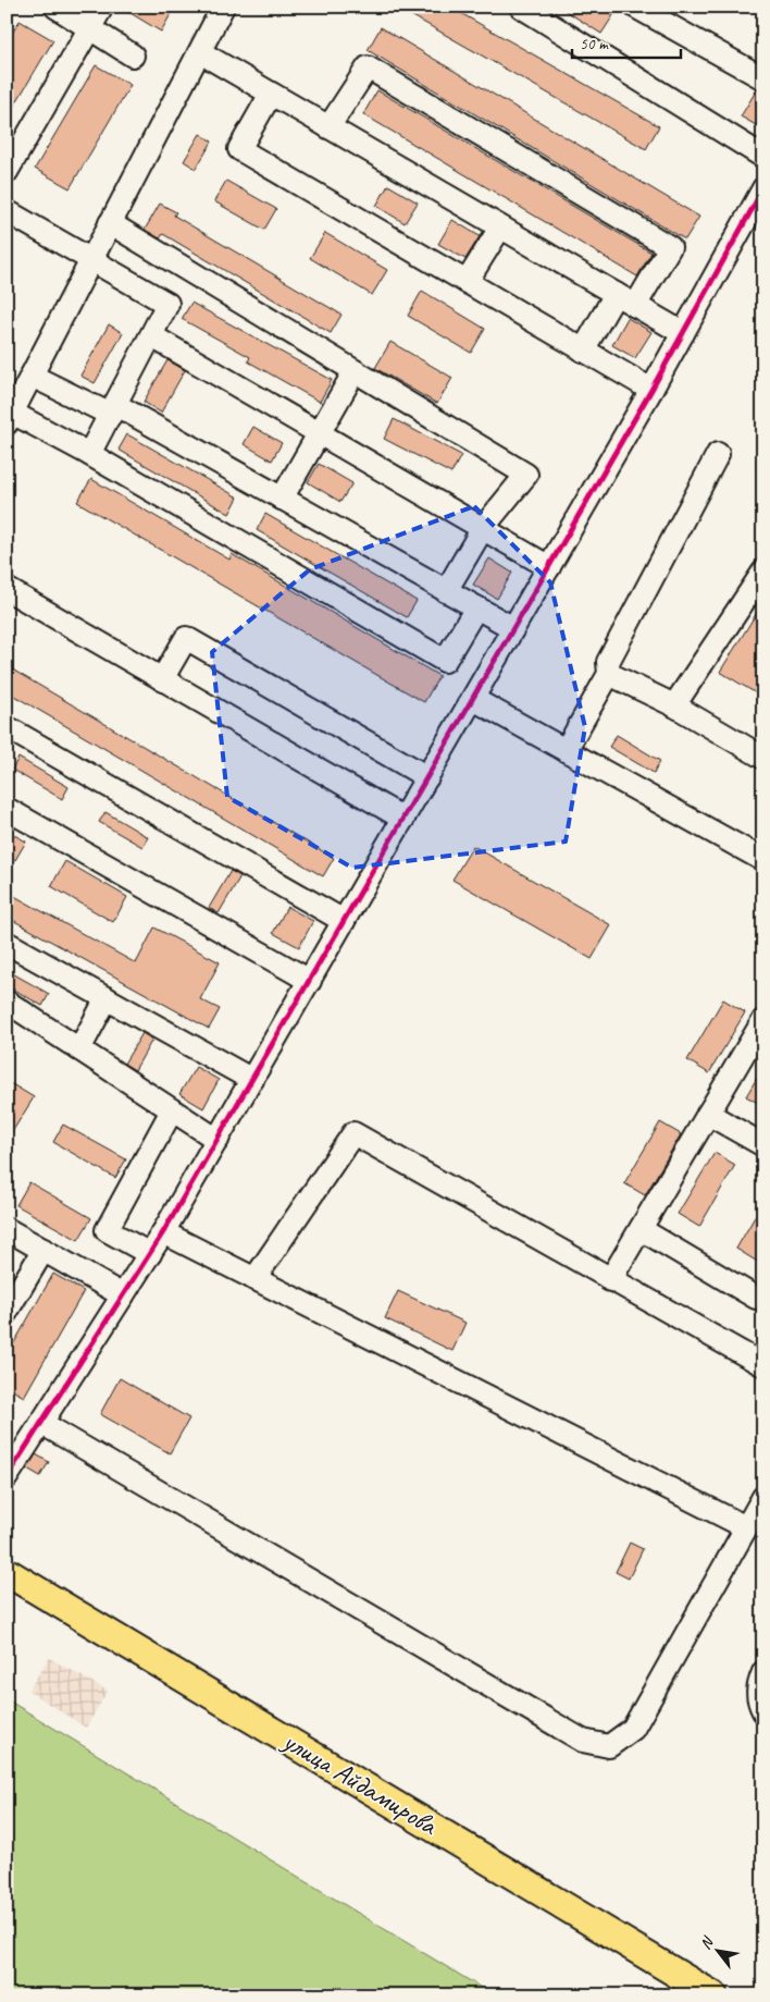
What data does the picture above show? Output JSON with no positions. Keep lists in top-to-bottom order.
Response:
{
  "streets": {
    "main road": ["улица Айдамирова"]
  },
  "scale_bar": "50 m",
  "north": "top left"
}
